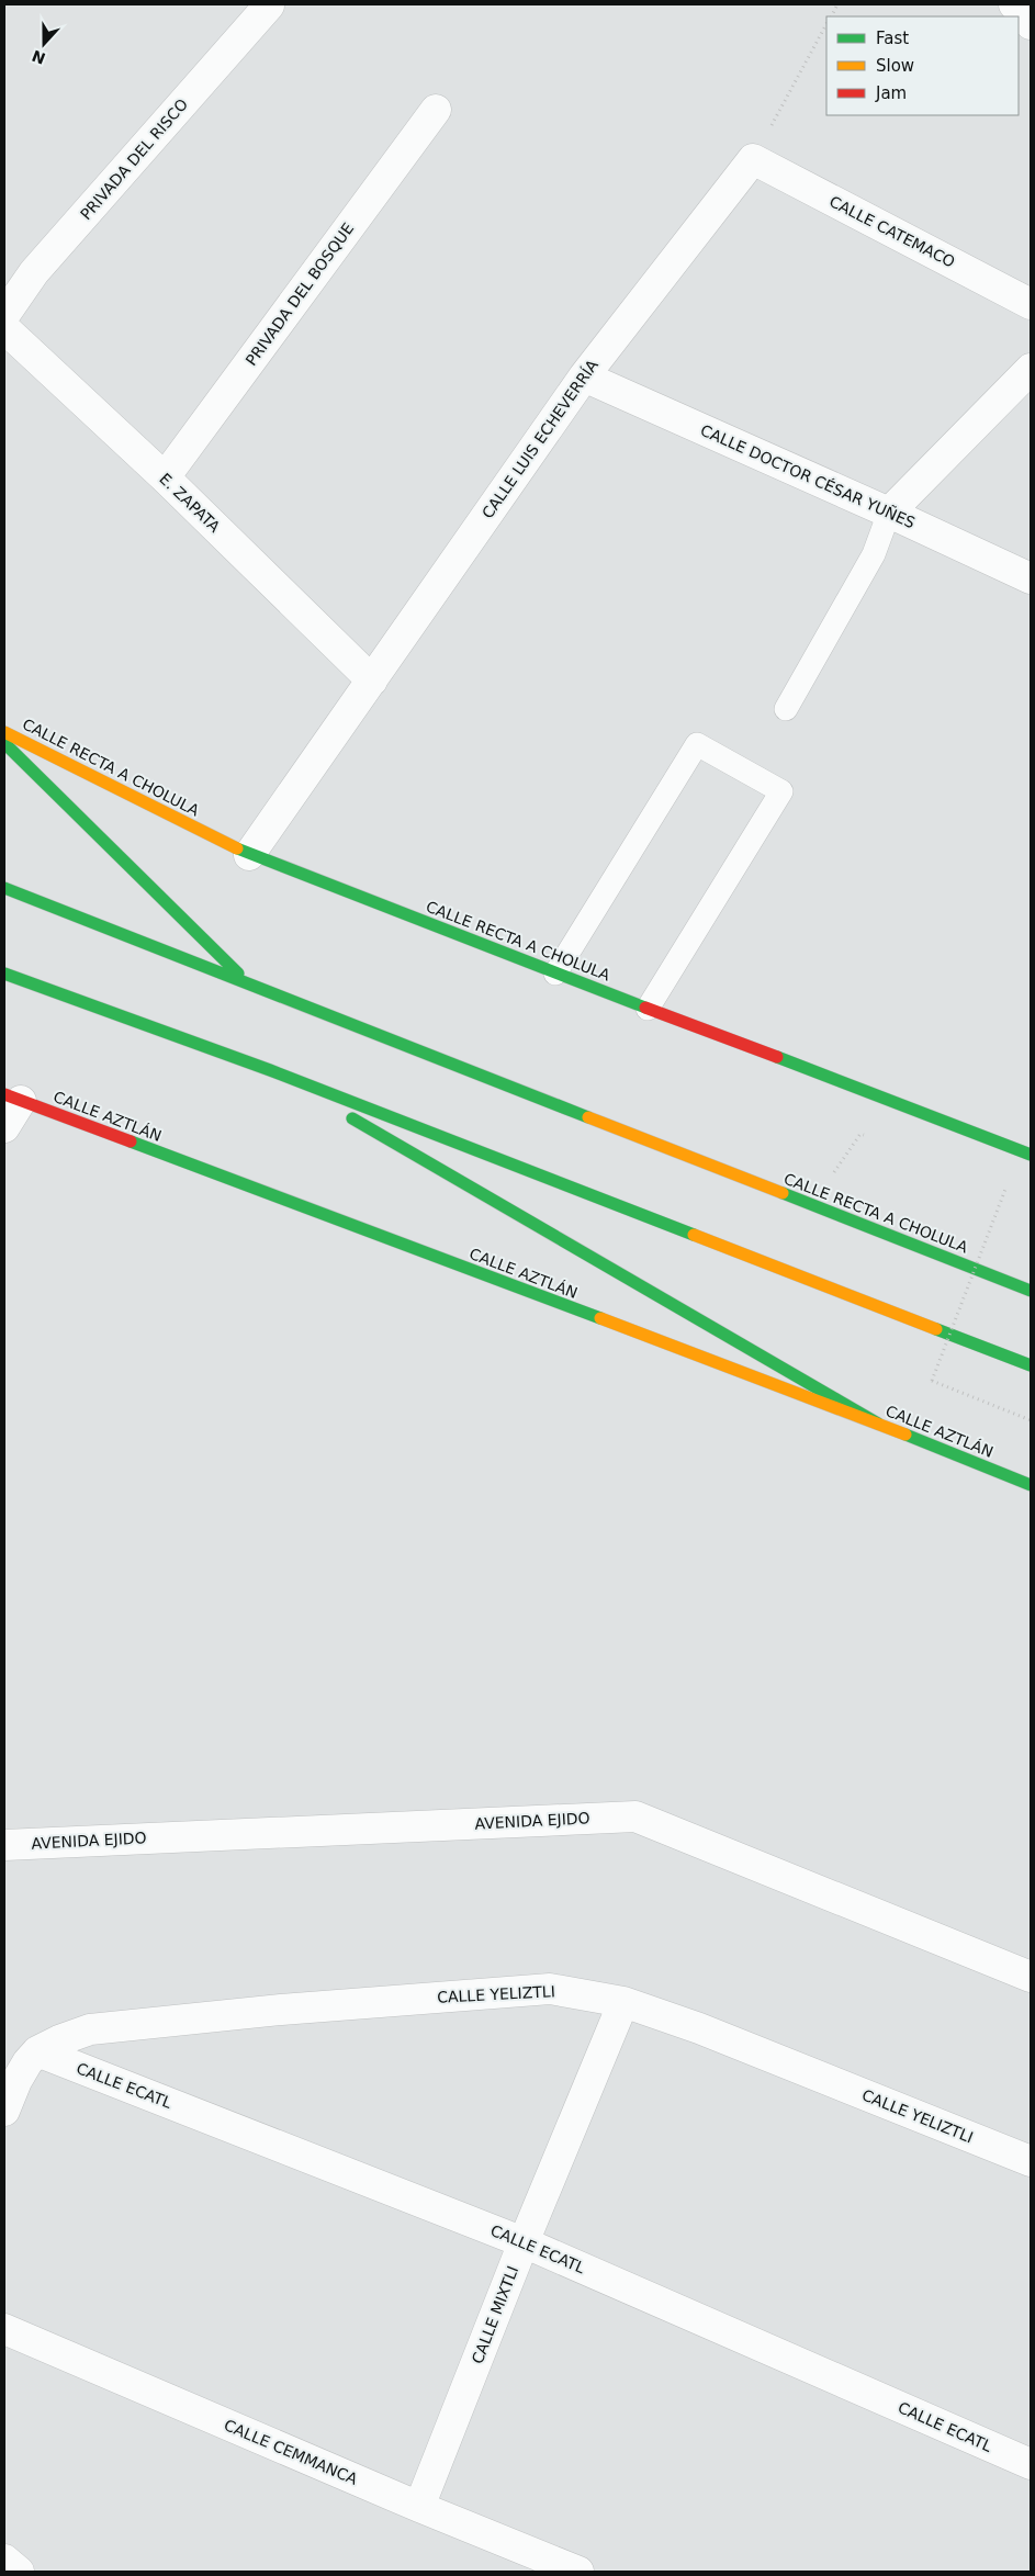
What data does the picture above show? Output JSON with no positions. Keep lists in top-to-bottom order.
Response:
{
  "streets": {
    "main road": ["CALLE RECTA A CHOLULA", "CALLE AZTLÁN"],
    "street": [
      "PRIVADA DEL RISCO",
      "CALLE CATEMACO",
      "PRIVADA DEL BOSQUE",
      "CALLE LUIS ECHEVERRÍA",
      "CALLE DOCTOR CÉSAR YUÑES",
      "E. ZAPATA",
      "AVENIDA EJIDO",
      "CALLE YELIZTLI",
      "CALLE ECATL",
      "CALLE MIXTLI",
      "CALLE CEMMANCA"
    ]
  },
  "crossings": [
    ["CALLE CATEMACO", "CALLE LUIS ECHEVERRÍA"],
    ["PRIVADA DEL BOSQUE", "E. ZAPATA"],
    ["CALLE LUIS ECHEVERRÍA", "CALLE DOCTOR CÉSAR YUÑES"],
    ["CALLE LUIS ECHEVERRÍA", "E. ZAPATA"],
    ["CALLE LUIS ECHEVERRÍA", "CALLE RECTA A CHOLULA"],
    ["CALLE YELIZTLI", "CALLE ECATL"],
    ["CALLE YELIZTLI", "CALLE MIXTLI"],
    ["CALLE ECATL", "CALLE MIXTLI"],
    ["CALLE MIXTLI", "CALLE CEMMANCA"]
  ],
  "legend": ["Fast", "Slow", "Jam"],
  "north": "bottom"
}
